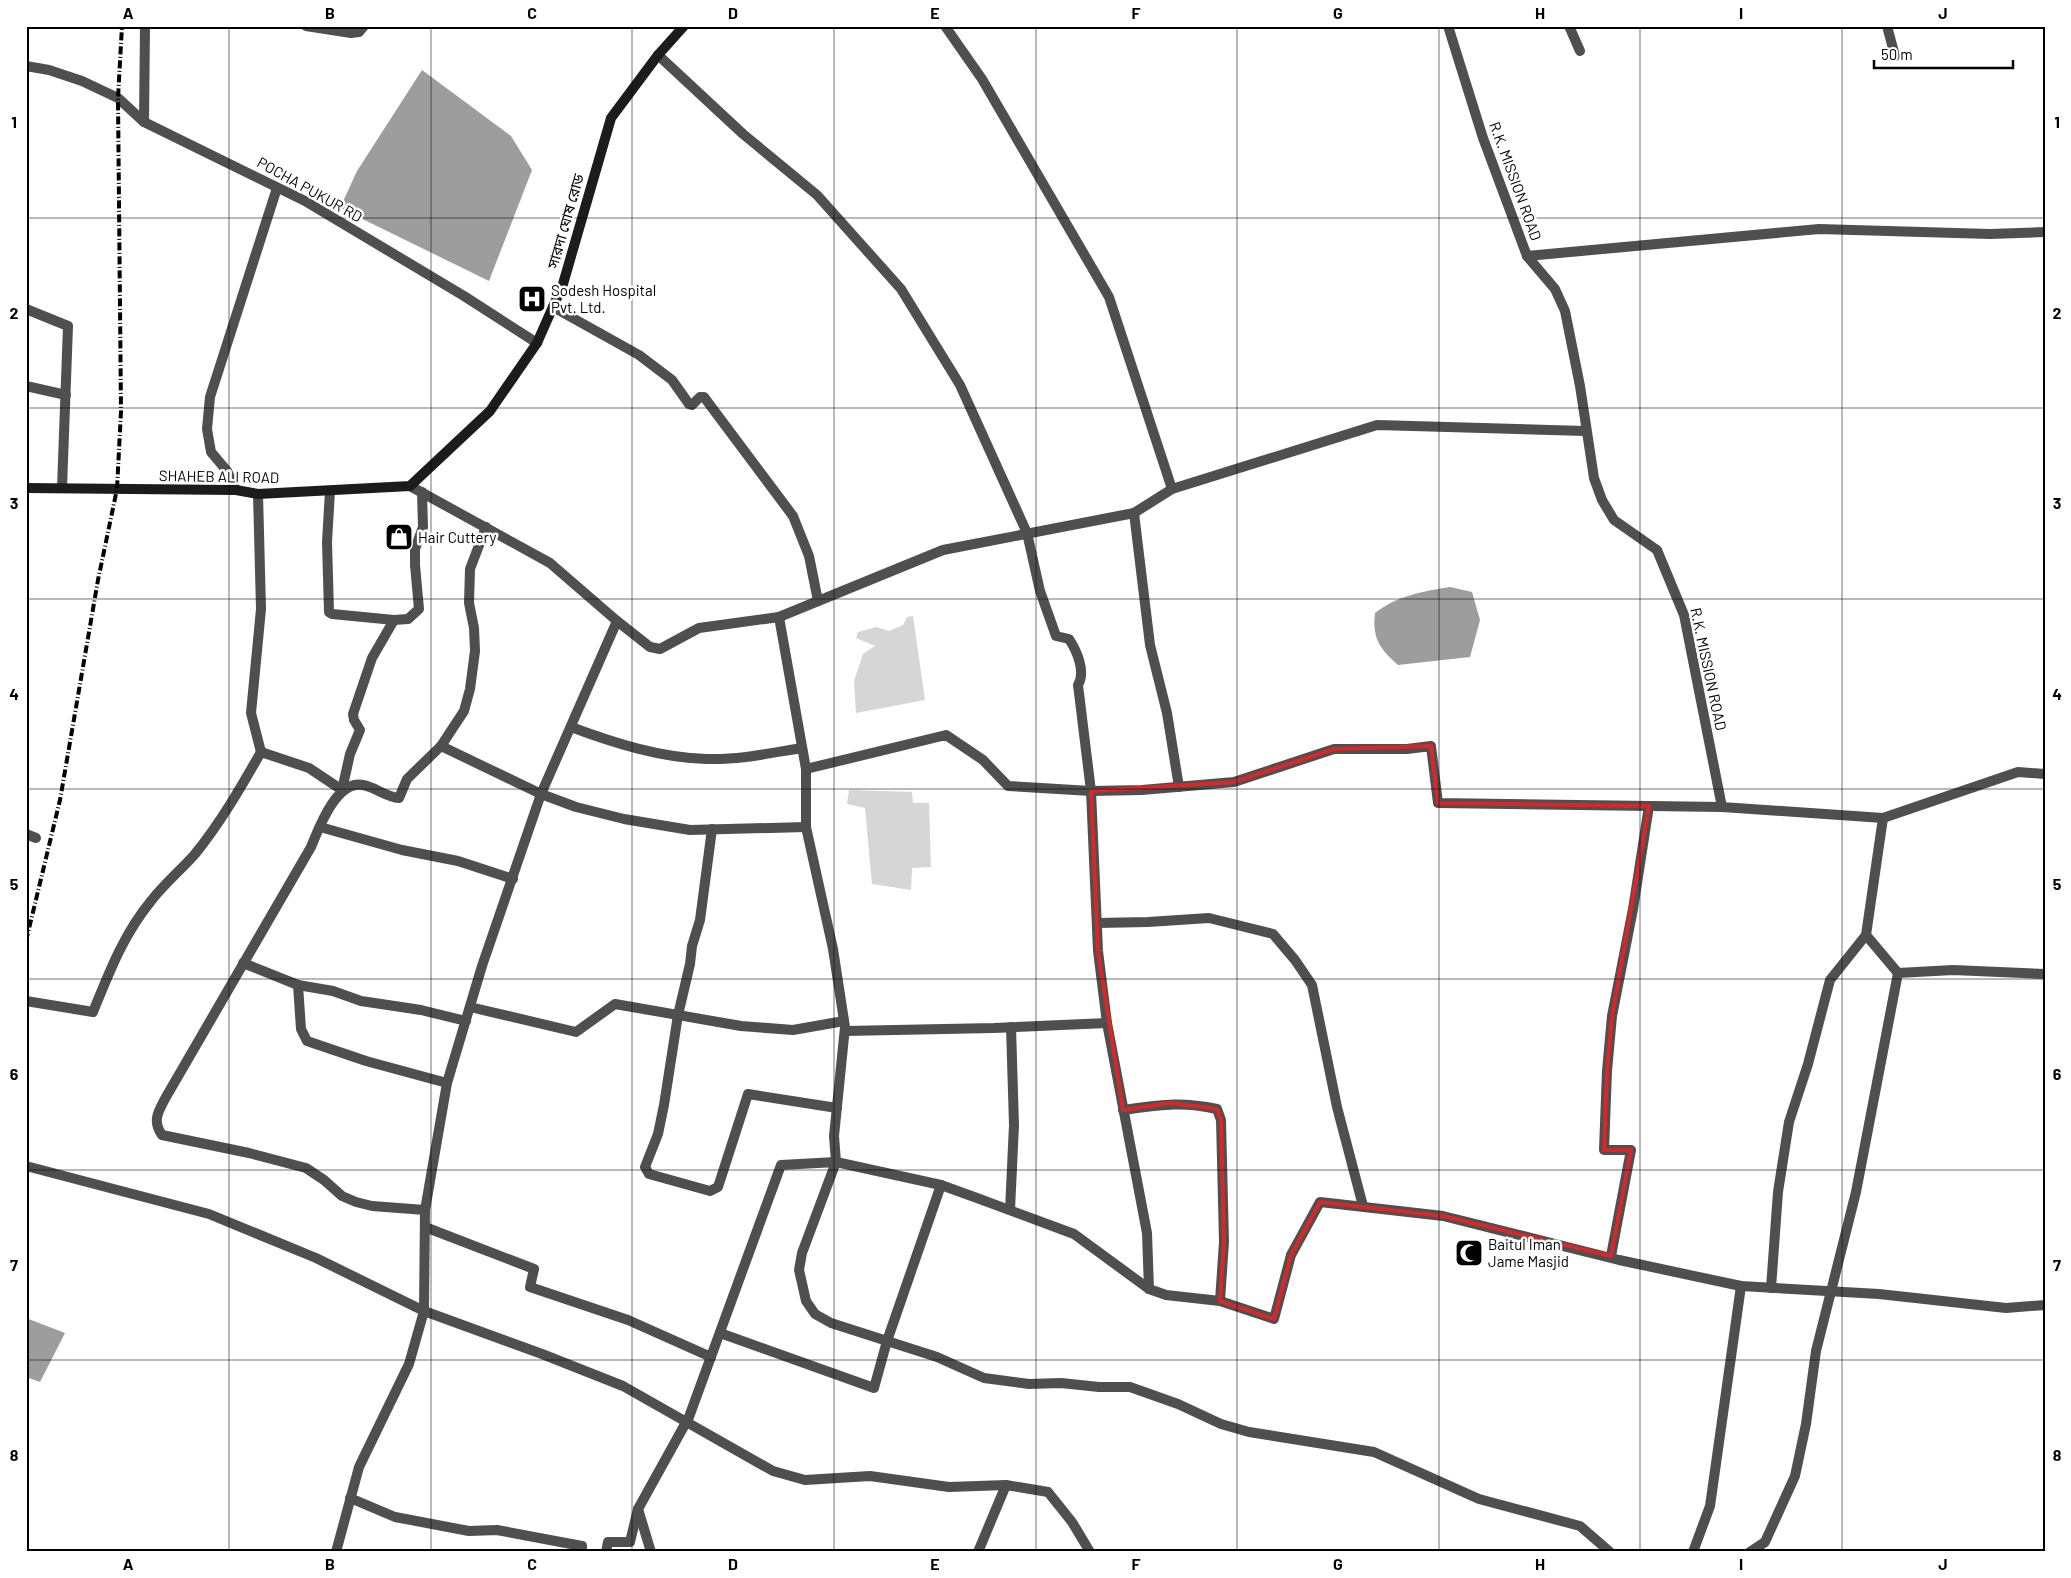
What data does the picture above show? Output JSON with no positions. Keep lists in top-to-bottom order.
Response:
{
  "streets": {
    "main road": ["সারদা ঘোষ রোড", "SHAHEB ALI ROAD"],
    "street": ["R.K. MISSION ROAD", "POCHA PUKUR RD"]
  },
  "crossings": [
    ["POCHA PUKUR RD", "সারদা ঘোষ রোড"],
    ["সারদা ঘোষ রোড", "SHAHEB ALI ROAD"]
  ],
  "places": {
    "hospital": ["Sodesh Hospital Pvt. Ltd."],
    "shop": ["Hair Cuttery"],
    "mosque": ["Baitul Iman Jame Masjid"]
  },
  "scale_bar": "50 m",
  "grid": {
    "columns": [
      "A",
      "B",
      "C",
      "D",
      "E",
      "F",
      "G",
      "H",
      "I",
      "J"
    ],
    "rows": [
      "1",
      "2",
      "3",
      "4",
      "5",
      "6",
      "7",
      "8"
    ]
  }
}
